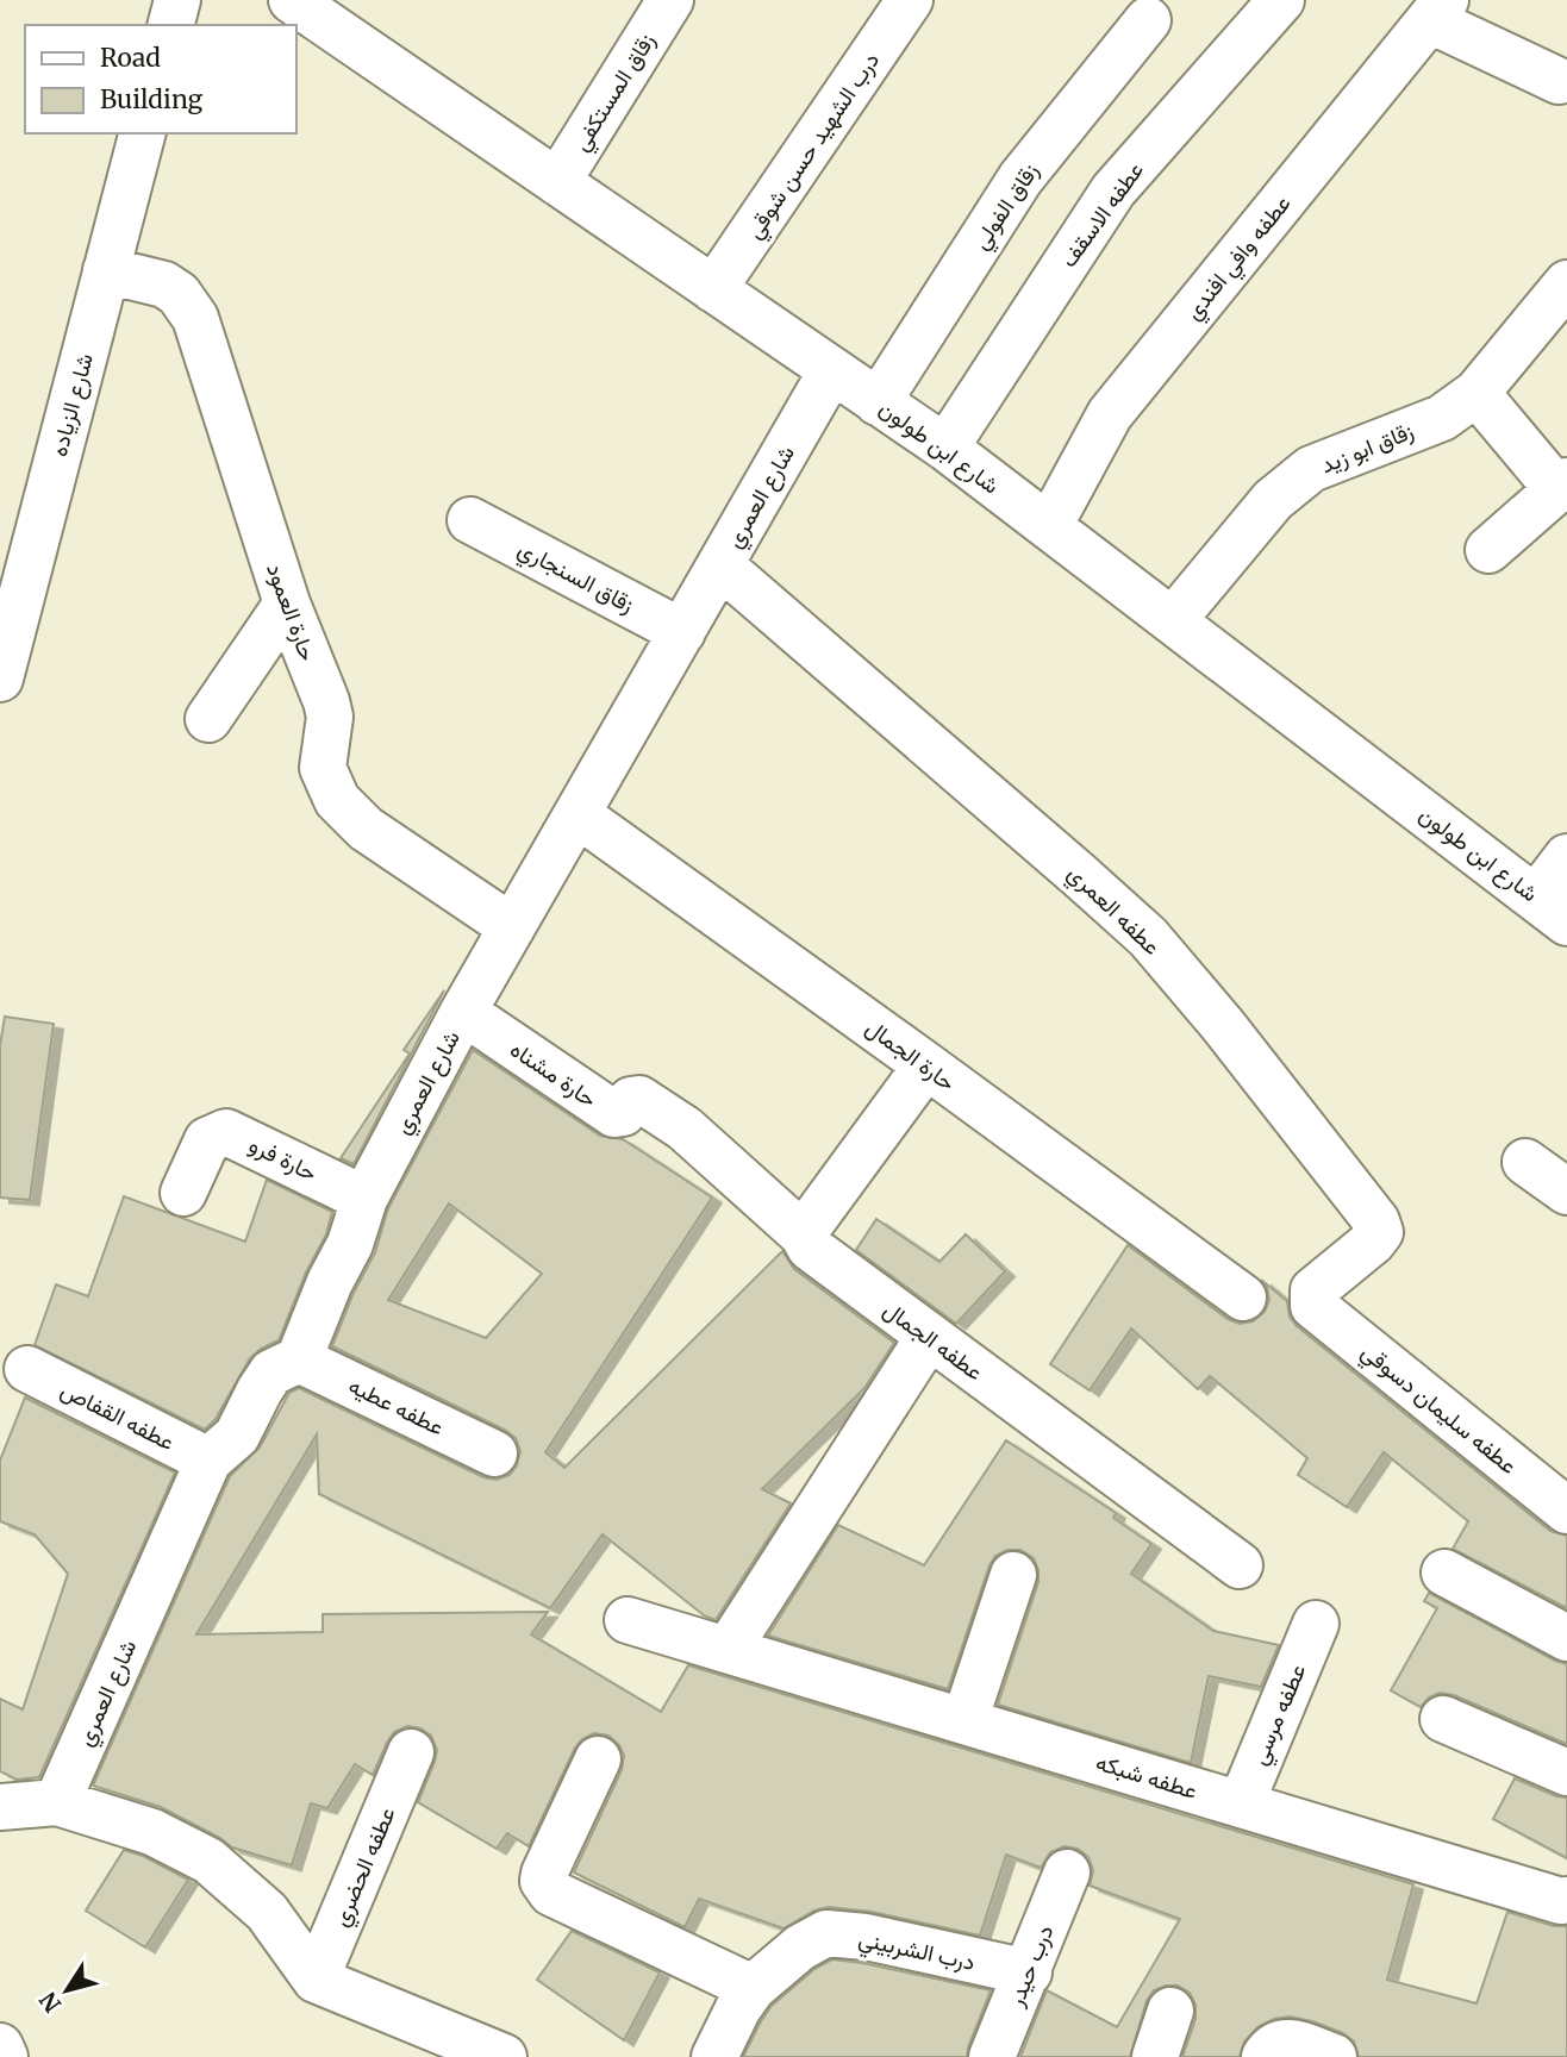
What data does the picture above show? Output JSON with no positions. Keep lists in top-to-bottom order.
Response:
{
  "streets": {
    "street": [
      "زقاق المستكفي",
      "درب الشهيد حسن شوقي",
      "زقاق الفولي",
      "عطفه الاسقف",
      "عطفه وافي افندي",
      "شارع الزياده",
      "شارع ابن طولون",
      "زقاق ابو زيد",
      "شارع العمري",
      "زقاق السنجاري",
      "حارة العمود",
      "عطفه العمري",
      "حارة الجمال",
      "حارة مشناه",
      "حارة فرو",
      "عطفه الجمال",
      "عطفه عطيه",
      "عطفه سليمان دسوقي",
      "عطفه القفاص",
      "عطفه مرسي",
      "عطفه شبكه",
      "عطفه الحضري",
      "درب الشربيني",
      "درب حيدر"
    ]
  },
  "crossings": [
    ["زقاق المستكفي", "شارع ابن طولون"],
    ["درب الشهيد حسن شوقي", "شارع ابن طولون"],
    ["زقاق الفولي", "شارع ابن طولون"],
    ["عطفه الاسقف", "شارع ابن طولون"],
    ["عطفه وافي افندي", "شارع ابن طولون"],
    ["شارع الزياده", "حارة العمود"],
    ["شارع ابن طولون", "زقاق ابو زيد"],
    ["شارع ابن طولون", "شارع العمري"],
    ["شارع العمري", "زقاق السنجاري"],
    ["شارع العمري", "حارة العمود"],
    ["شارع العمري", "عطفه العمري"],
    ["شارع العمري", "حارة الجمال"],
    ["شارع العمري", "حارة مشناه"],
    ["شارع العمري", "حارة فرو"],
    ["شارع العمري", "عطفه عطيه"],
    ["شارع العمري", "عطفه القفاص"],
    ["عطفه العمري", "عطفه سليمان دسوقي"],
    ["حارة مشناه", "عطفه الجمال"],
    ["عطفه مرسي", "عطفه شبكه"],
    ["درب الشربيني", "درب حيدر"]
  ],
  "legend": ["Road", "Building"],
  "north": "bottom left"
}
